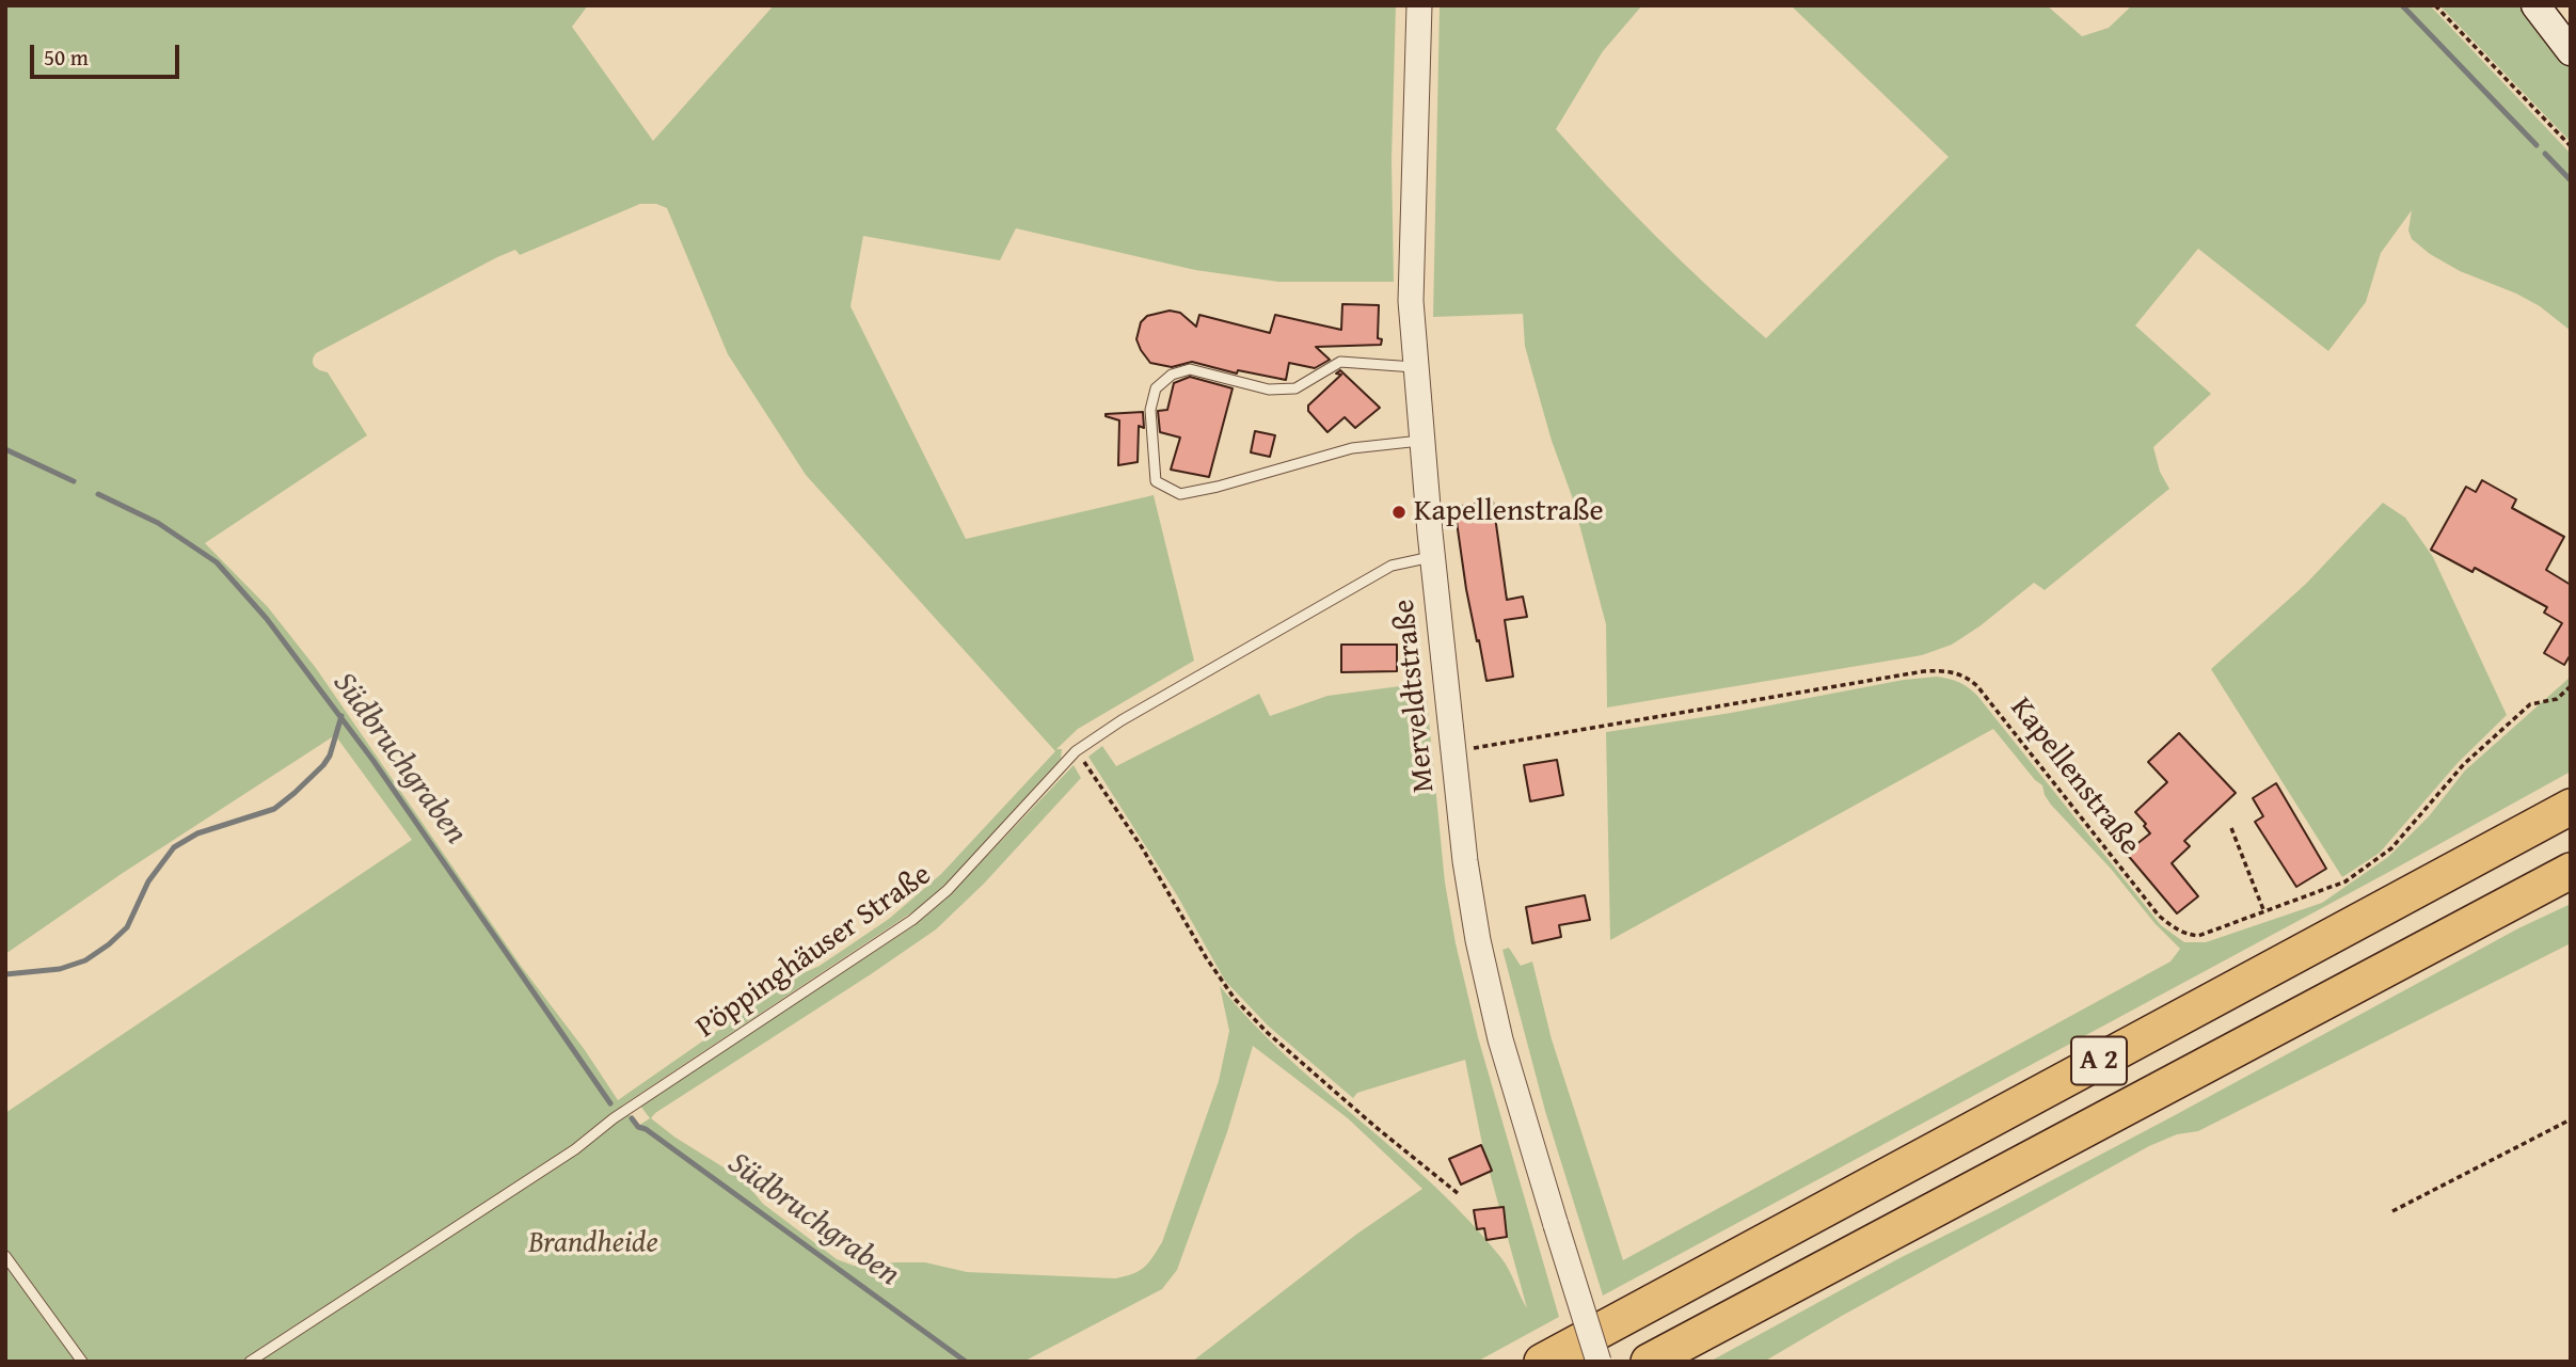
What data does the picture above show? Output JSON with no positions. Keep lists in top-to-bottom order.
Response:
{
  "streets": {
    "highway": ["A 2"],
    "street": ["Merveldtstraße"],
    "lane": ["Pöppinghäuser Straße"],
    "path": ["Kapellenstraße"]
  },
  "crossings": [
    ["Merveldtstraße", "Kapellenstraße"],
    ["Merveldtstraße", "Pöppinghäuser Straße"]
  ],
  "water": ["Südbruchgraben"],
  "parks": ["Brandheide"],
  "places": ["Kapellenstraße"],
  "scale_bar": "50 m"
}
